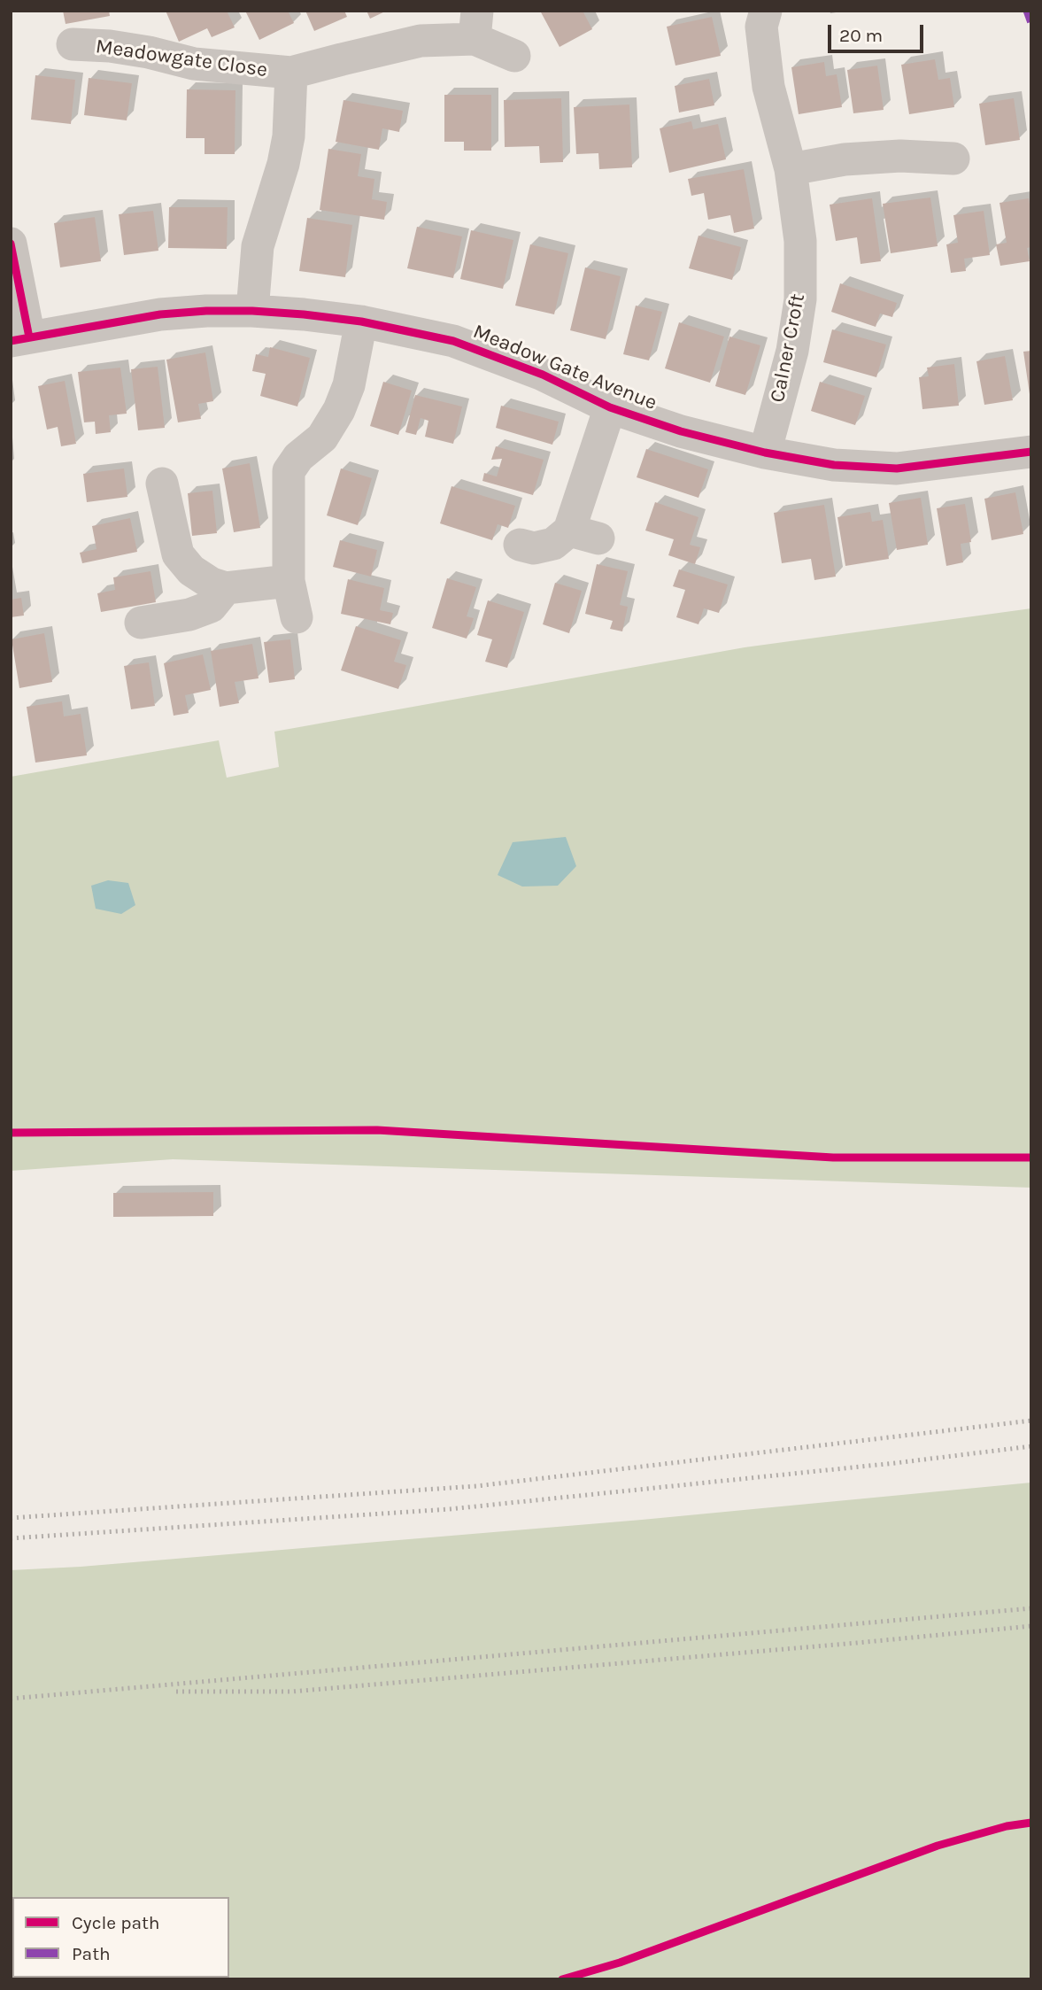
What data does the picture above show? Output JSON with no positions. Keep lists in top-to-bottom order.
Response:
{
  "streets": {
    "street": ["Meadowgate Close", "Calner Croft", "Meadow Gate Avenue"]
  },
  "crossings": [
    ["Meadowgate Close", "Meadow Gate Avenue"],
    ["Calner Croft", "Meadow Gate Avenue"]
  ],
  "legend": ["Cycle path", "Path"],
  "scale_bar": "20 m"
}
